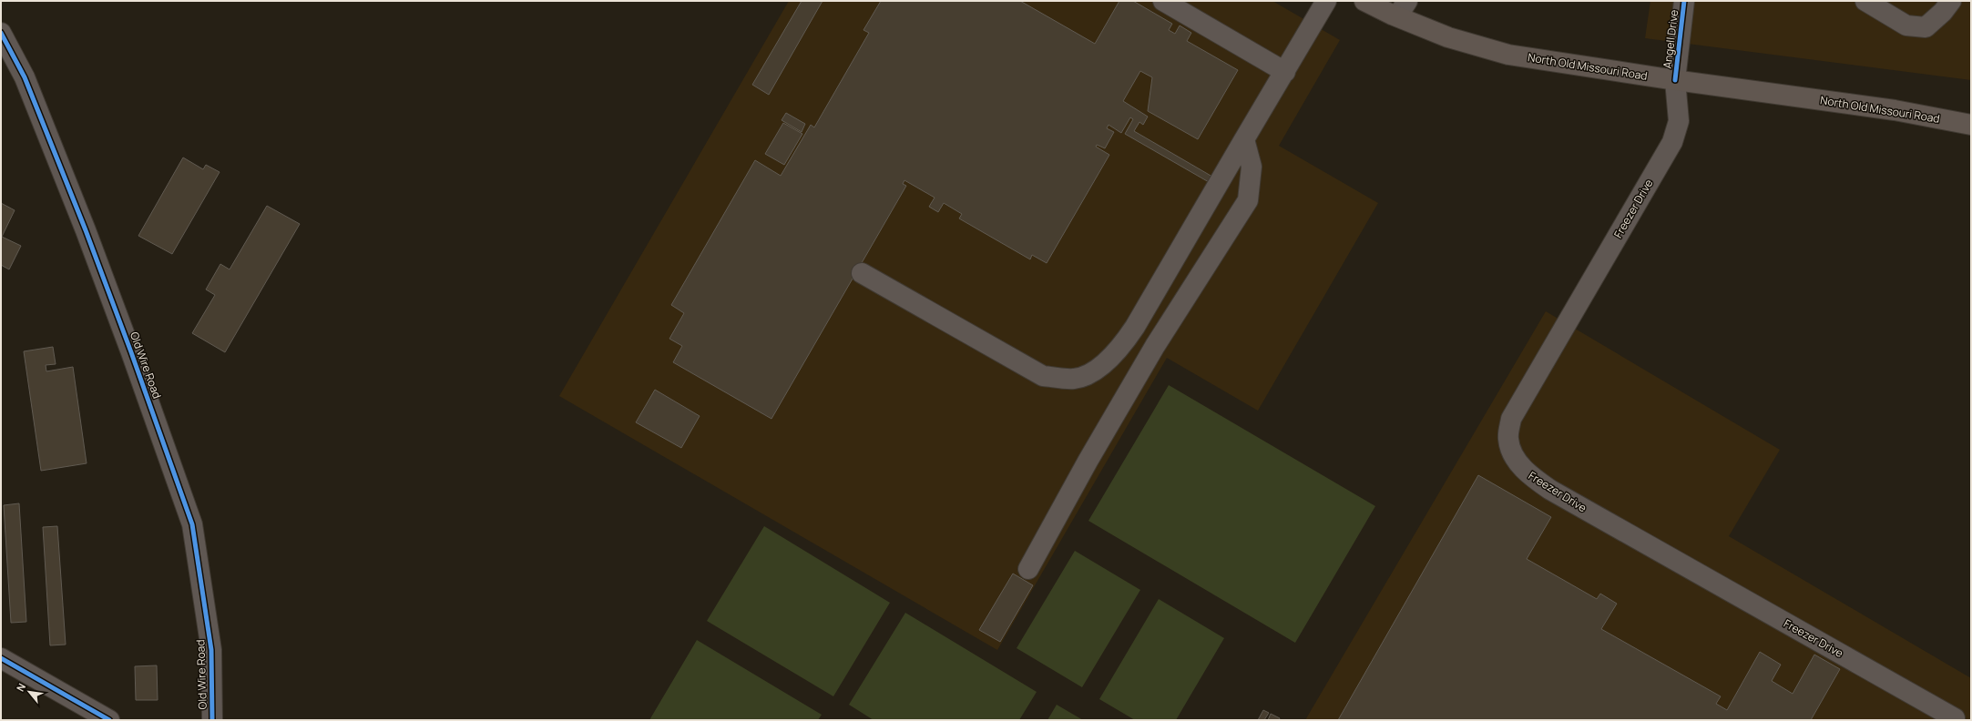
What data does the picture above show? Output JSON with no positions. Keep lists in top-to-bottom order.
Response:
{
  "streets": {
    "main road": ["North Old Missouri Road"],
    "street": ["Angell Drive", "Freezer Drive", "Old Wire Road"]
  },
  "crossings": [
    ["Angell Drive", "North Old Missouri Road"],
    ["Angell Drive", "Freezer Drive"],
    ["North Old Missouri Road", "Freezer Drive"]
  ],
  "north": "top left"
}
